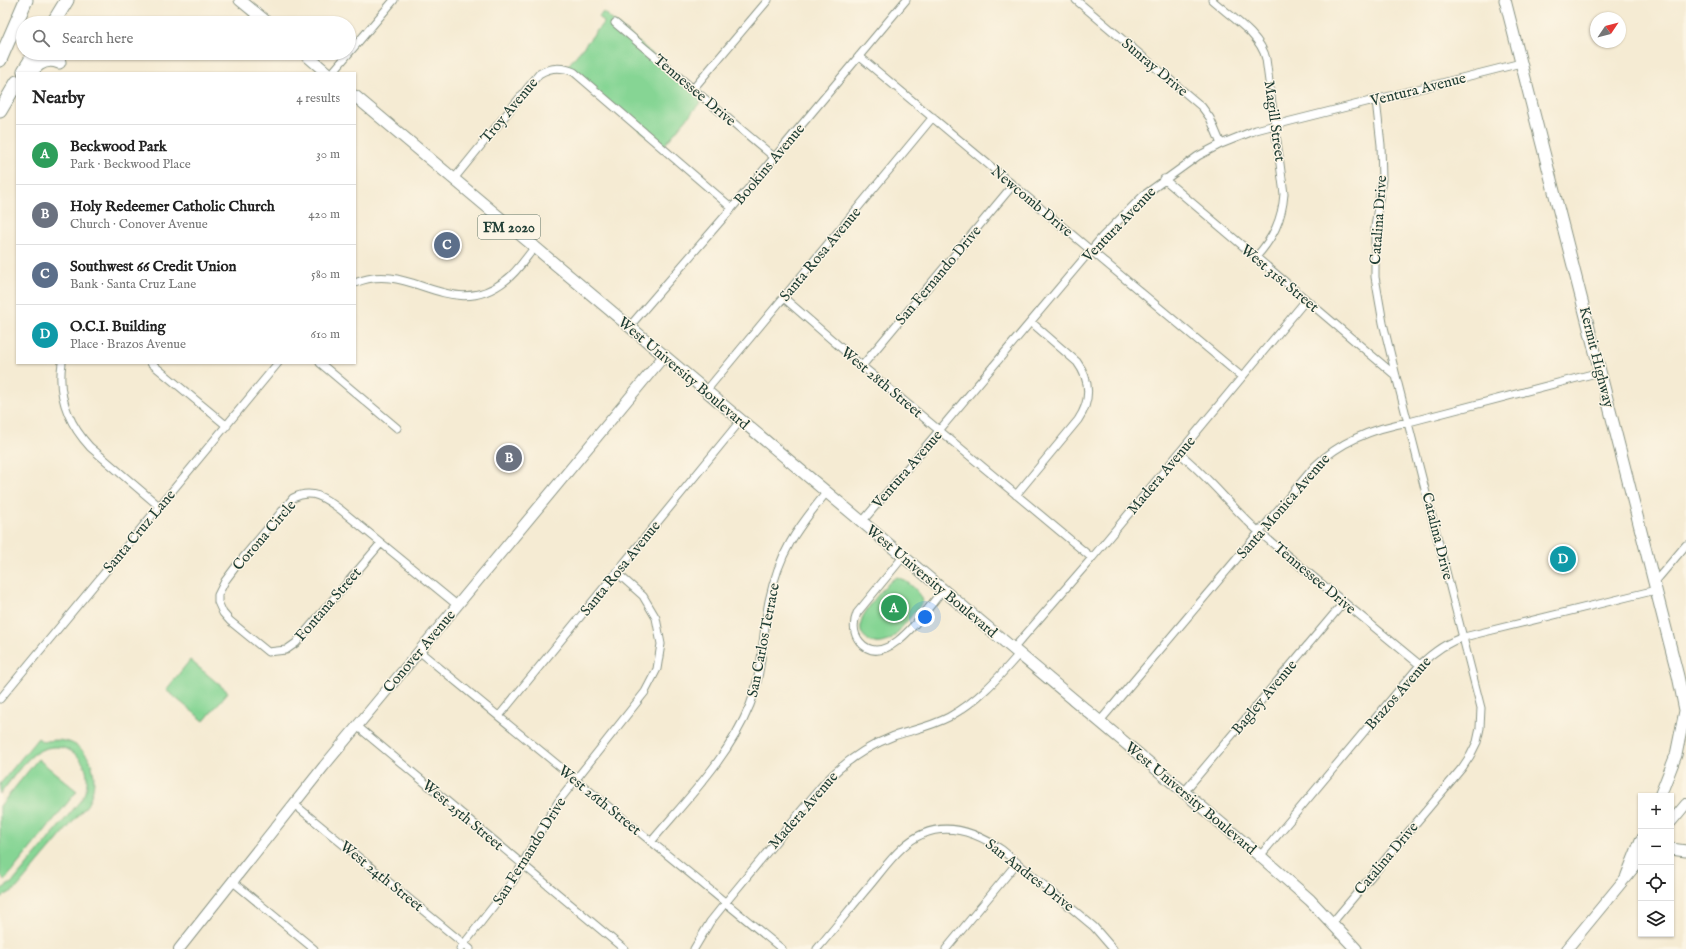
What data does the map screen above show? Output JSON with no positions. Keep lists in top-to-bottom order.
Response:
{
  "streets": {
    "main road": ["FM 2020", "Kermit Highway", "West University Boulevard"],
    "street": [
      "Sunray Drive",
      "Ventura Avenue",
      "Tennessee Drive",
      "Troy Avenue",
      "Magill Street",
      "Bookins Avenue",
      "Newcomb Drive",
      "Catalina Drive",
      "Santa Rosa Avenue",
      "San Fernando Drive",
      "West 31st Street",
      "West 28th Street",
      "Madera Avenue",
      "Santa Monica Avenue",
      "Santa Cruz Lane",
      "Corona Circle",
      "Fontana Street",
      "San Carlos Terrace",
      "Conover Avenue",
      "Brazos Avenue",
      "Bagley Avenue",
      "West 26th Street",
      "West 25th Street",
      "San Andres Drive",
      "West 24th Street"
    ]
  },
  "crossings": [
    ["Sunray Drive", "Ventura Avenue"],
    ["Ventura Avenue", "Magill Street"],
    ["Ventura Avenue", "Newcomb Drive"],
    ["Ventura Avenue", "Catalina Drive"],
    ["Ventura Avenue", "West 31st Street"],
    ["Ventura Avenue", "Kermit Highway"],
    ["Ventura Avenue", "West University Boulevard"],
    ["Ventura Avenue", "West 28th Street"],
    ["Tennessee Drive", "Bookins Avenue"],
    ["Tennessee Drive", "Madera Avenue"],
    ["Tennessee Drive", "Santa Monica Avenue"],
    ["Tennessee Drive", "Brazos Avenue"],
    ["Tennessee Drive", "Bagley Avenue"],
    ["Troy Avenue", "Bookins Avenue"],
    ["Troy Avenue", "West University Boulevard"],
    ["Magill Street", "West 31st Street"],
    ["Bookins Avenue", "Newcomb Drive"],
    ["Bookins Avenue", "West University Boulevard"],
    ["Newcomb Drive", "Santa Rosa Avenue"],
    ["Newcomb Drive", "San Fernando Drive"],
    ["Newcomb Drive", "Madera Avenue"],
    ["Catalina Drive", "West 31st Street"],
    ["Catalina Drive", "West University Boulevard"],
    ["Catalina Drive", "Santa Monica Avenue"],
    ["Catalina Drive", "Brazos Avenue"],
    ["Santa Rosa Avenue", "San Fernando Drive"],
    ["Santa Rosa Avenue", "West University Boulevard"],
    ["Santa Rosa Avenue", "West 28th Street"],
    ["Santa Rosa Avenue", "West 26th Street"],
    ["San Fernando Drive", "West 28th Street"],
    ["San Fernando Drive", "West 26th Street"],
    ["San Fernando Drive", "West 25th Street"],
    ["San Fernando Drive", "West 24th Street"],
    ["West 31st Street", "Madera Avenue"],
    ["Kermit Highway", "Santa Monica Avenue"],
    ["Kermit Highway", "Brazos Avenue"],
    ["West University Boulevard", "Madera Avenue"],
    ["West University Boulevard", "Santa Monica Avenue"],
    ["West University Boulevard", "San Carlos Terrace"],
    ["West University Boulevard", "Conover Avenue"],
    ["West University Boulevard", "Brazos Avenue"],
    ["West University Boulevard", "Bagley Avenue"],
    ["West 28th Street", "Madera Avenue"],
    ["Madera Avenue", "West 26th Street"],
    ["Corona Circle", "Fontana Street"],
    ["Corona Circle", "Conover Avenue"],
    ["San Carlos Terrace", "West 26th Street"],
    ["Conover Avenue", "West 26th Street"],
    ["Conover Avenue", "West 25th Street"],
    ["Conover Avenue", "West 24th Street"]
  ],
  "north": "top right",
  "page": {
    "search": "Search here",
    "heading": ["Nearby", "4 results"],
    "list": [
      {
        "mark": "A",
        "name": "Beckwood Park",
        "note": "Park · Beckwood Place",
        "value": "30 m"
      },
      {
        "mark": "B",
        "name": "Holy Redeemer Catholic Church",
        "note": "Church · Conover Avenue",
        "value": "420 m"
      },
      {
        "mark": "C",
        "name": "Southwest 66 Credit Union",
        "note": "Bank · Santa Cruz Lane",
        "value": "580 m"
      },
      {
        "mark": "D",
        "name": "O.C.I. Building",
        "note": "Place · Brazos Avenue",
        "value": "610 m"
      }
    ],
    "pins": [
      "C",
      "B",
      "D",
      "A"
    ],
    "map_buttons": ["+", "−"]
  }
}
